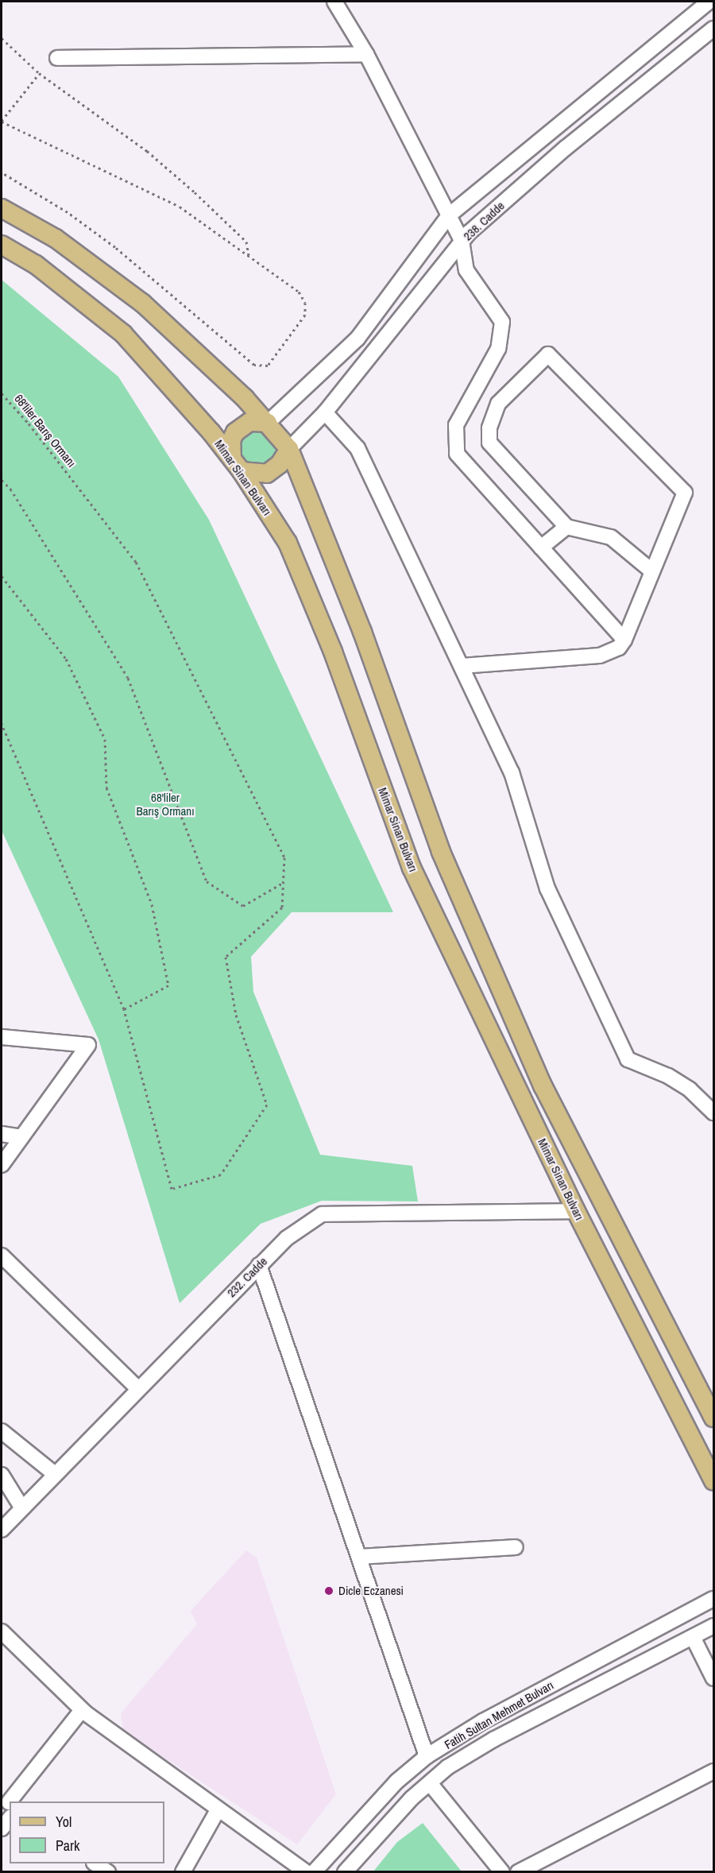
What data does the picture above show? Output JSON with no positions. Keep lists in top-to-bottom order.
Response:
{
  "streets": {
    "main road": ["Mimar Sinan Bulvarı"],
    "street": ["238. Cadde", "232. Cadde", "Fatih Sultan Mehmet Bulvarı"],
    "path": ["68'liler Barış Ormanı"]
  },
  "crossings": [
    ["238. Cadde", "Mimar Sinan Bulvarı"],
    ["Mimar Sinan Bulvarı", "232. Cadde"]
  ],
  "parks": ["68'liler Barış Ormanı"],
  "places": ["Dicle Eczanesi"],
  "legend": ["Yol", "Park"]
}
